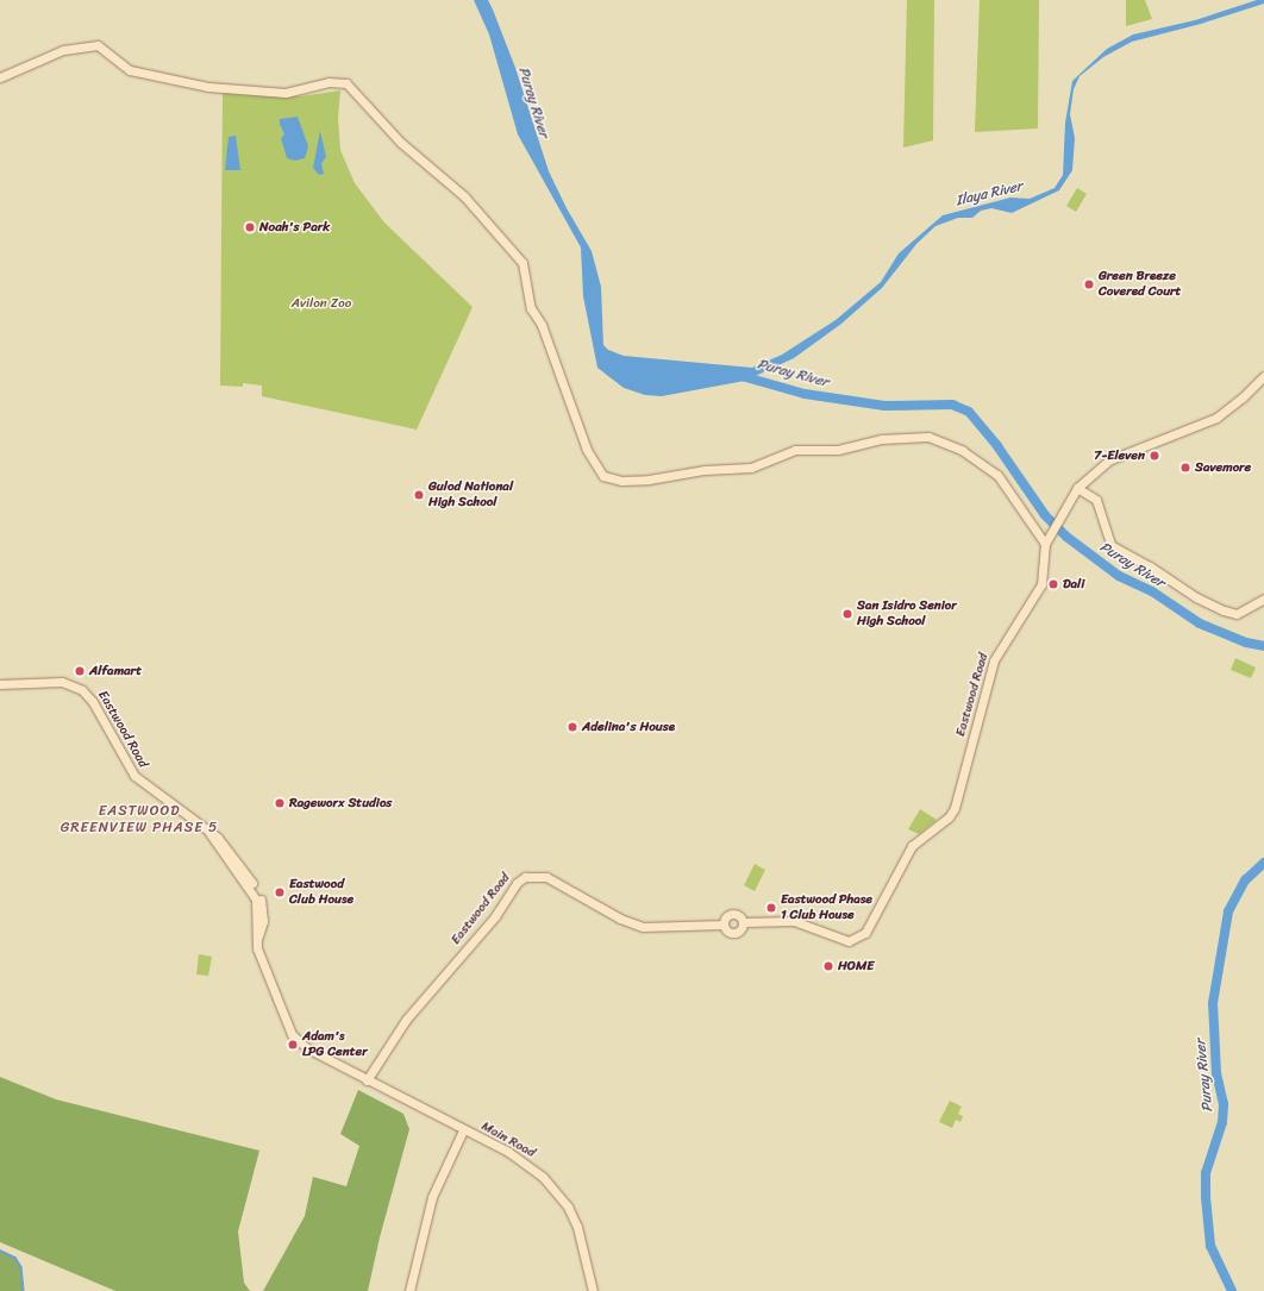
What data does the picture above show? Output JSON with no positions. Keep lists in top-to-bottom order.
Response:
{
  "streets": {
    "street": ["Eastwood Road", "Main Road"]
  },
  "crossings": [
    ["Eastwood Road", "Main Road"]
  ],
  "districts": ["EASTWOOD GREENVIEW PHASE 5"],
  "water": ["Puray River", "Ilaya River"],
  "parks": ["Avilon Zoo"],
  "places": [
    "Noah's Park",
    "Green Breeze Covered Court",
    "7-Eleven",
    "Savemore",
    "Gulod National High School",
    "Dali",
    "San Isidro Senior High School",
    "Alfamart",
    "Adelina's House",
    "Rageworx Studios",
    "Eastwood Club House",
    "Eastwood Phase 1 Club House",
    "HOME",
    "Adam's LPG Center"
  ]
}
